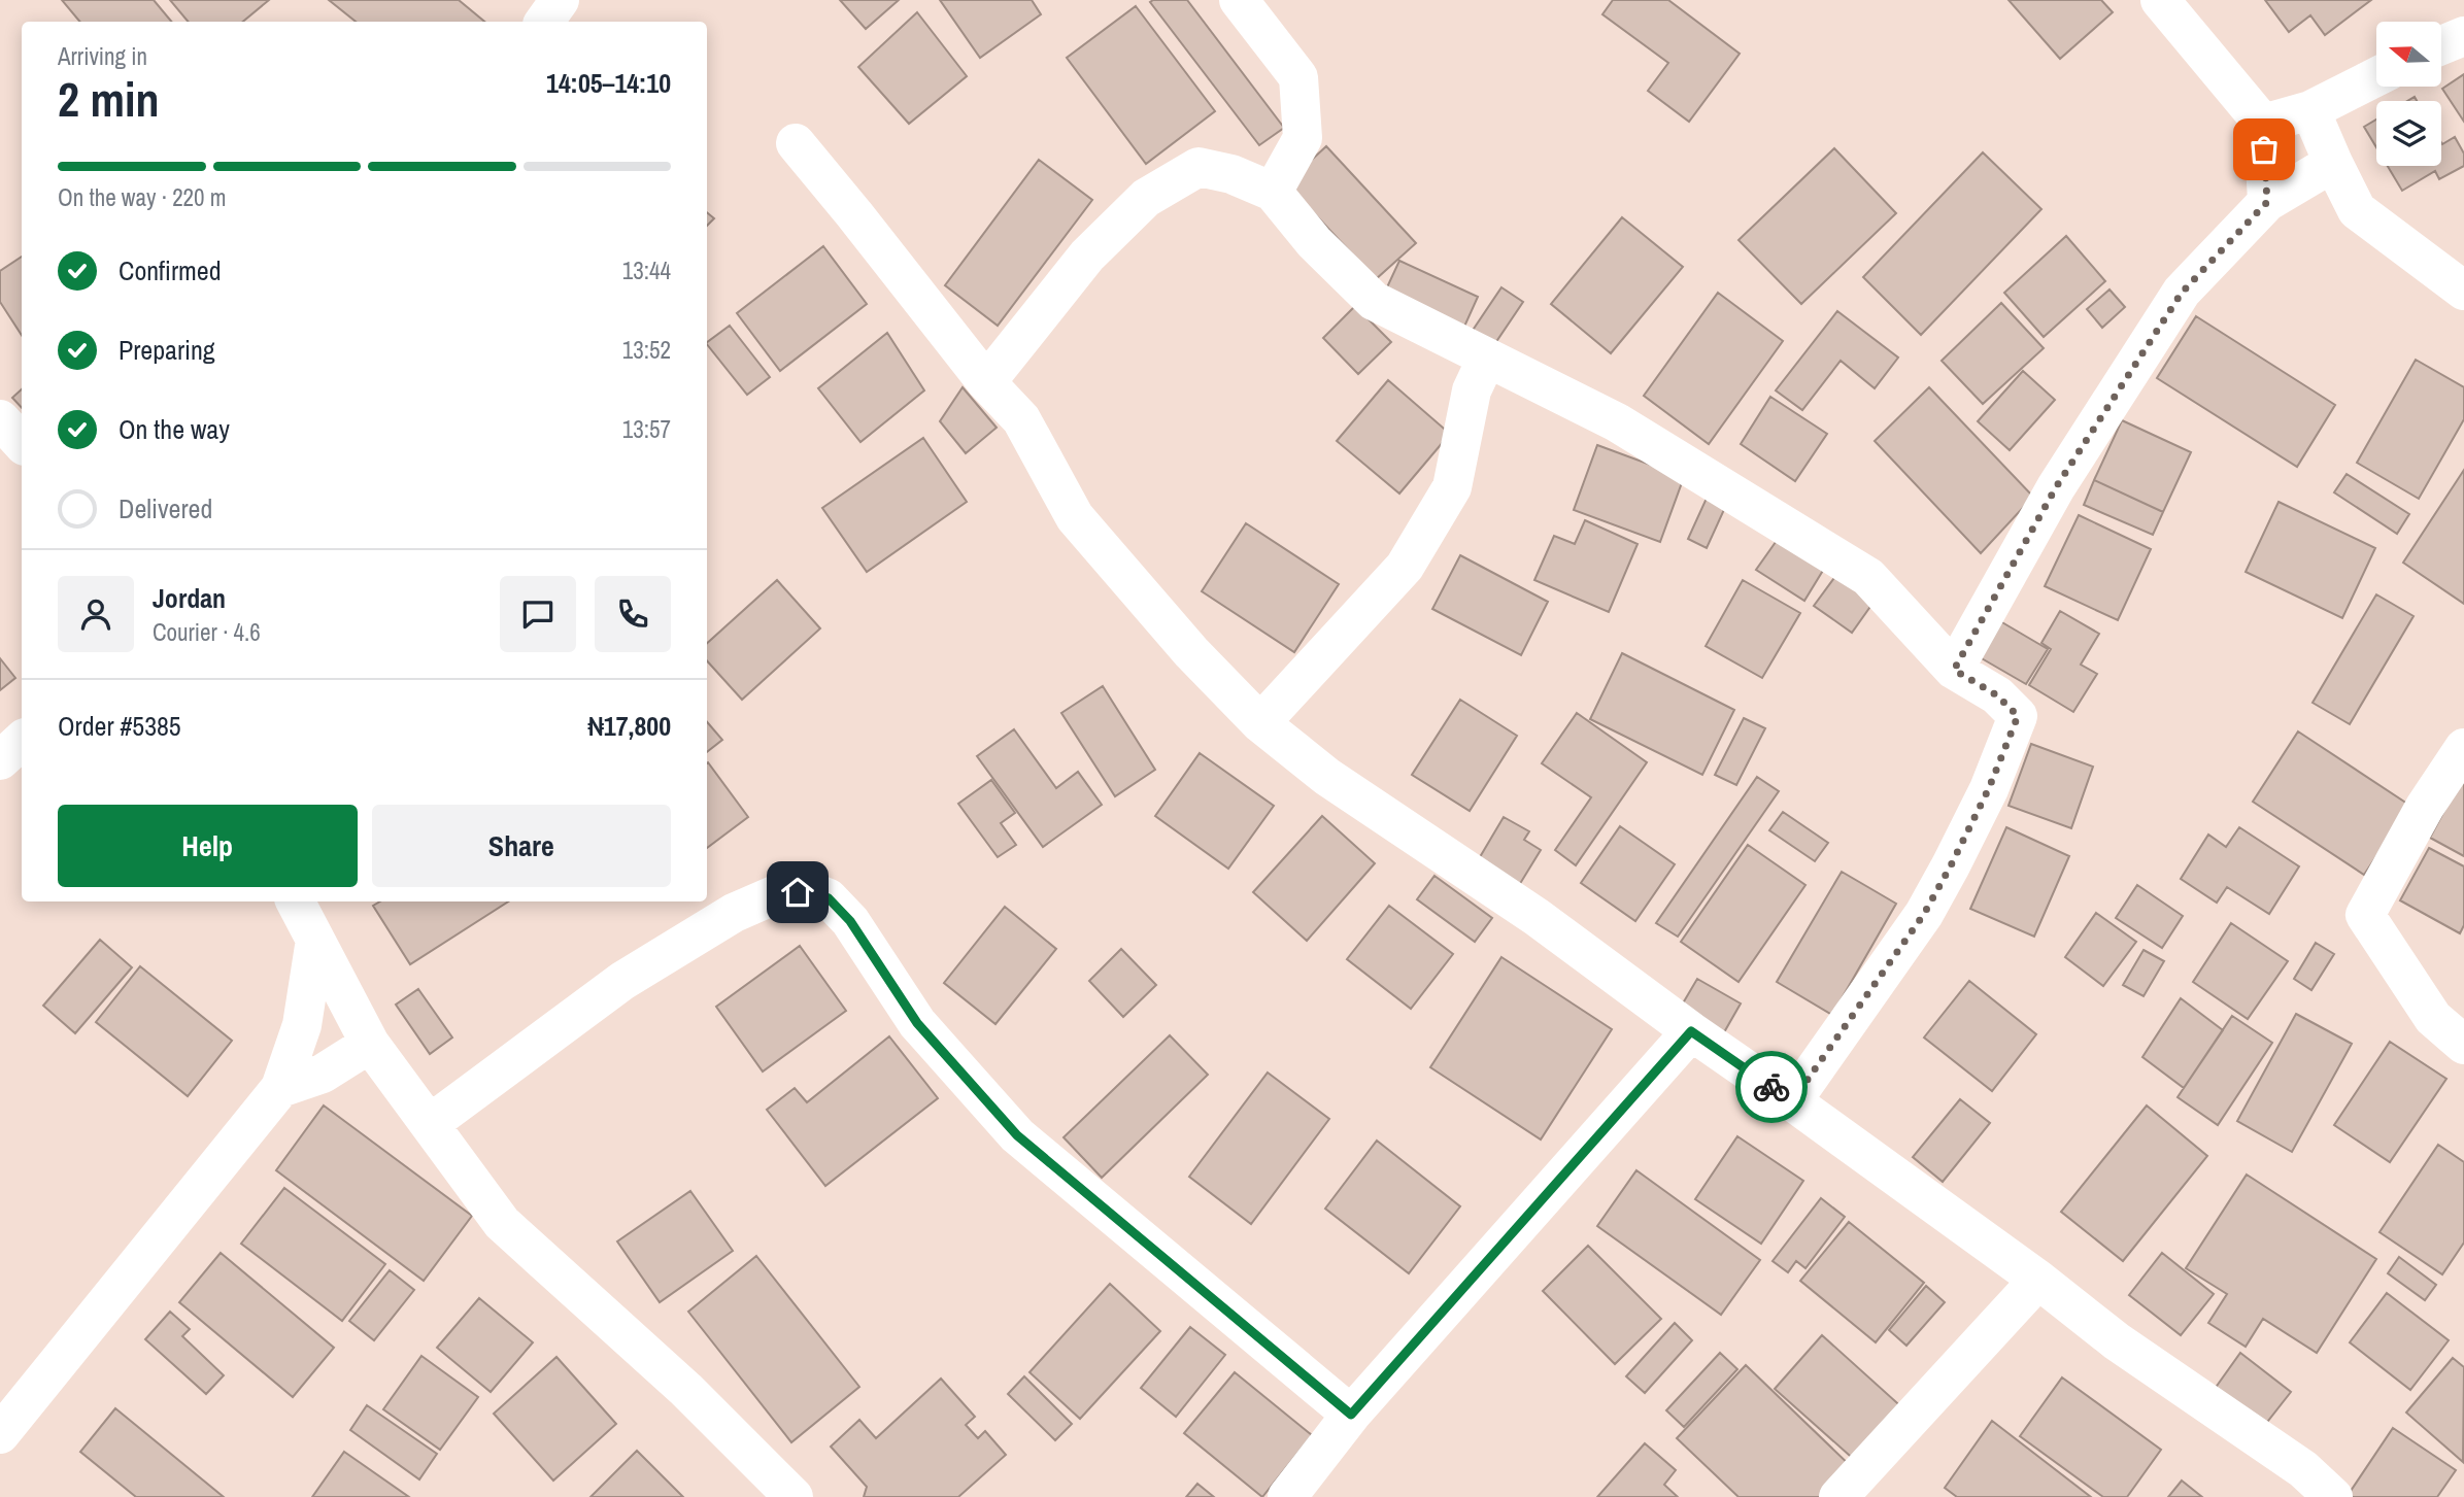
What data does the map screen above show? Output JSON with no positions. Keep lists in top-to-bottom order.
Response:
{
  "north": "left",
  "page": {
    "heading": ["2 min", "Arriving in", "14:05–14:10"],
    "panel": [
      "Jordan",
      "Courier · 4.6",
      "Order #5385",
      "₦17,800"
    ],
    "bar": "On the way · 220 m",
    "list": [
      ["Confirmed", "13:44"],
      ["Preparing", "13:52"],
      ["On the way", "13:57"],
      "Delivered"
    ],
    "buttons": ["Help", "Share"]
  }
}
